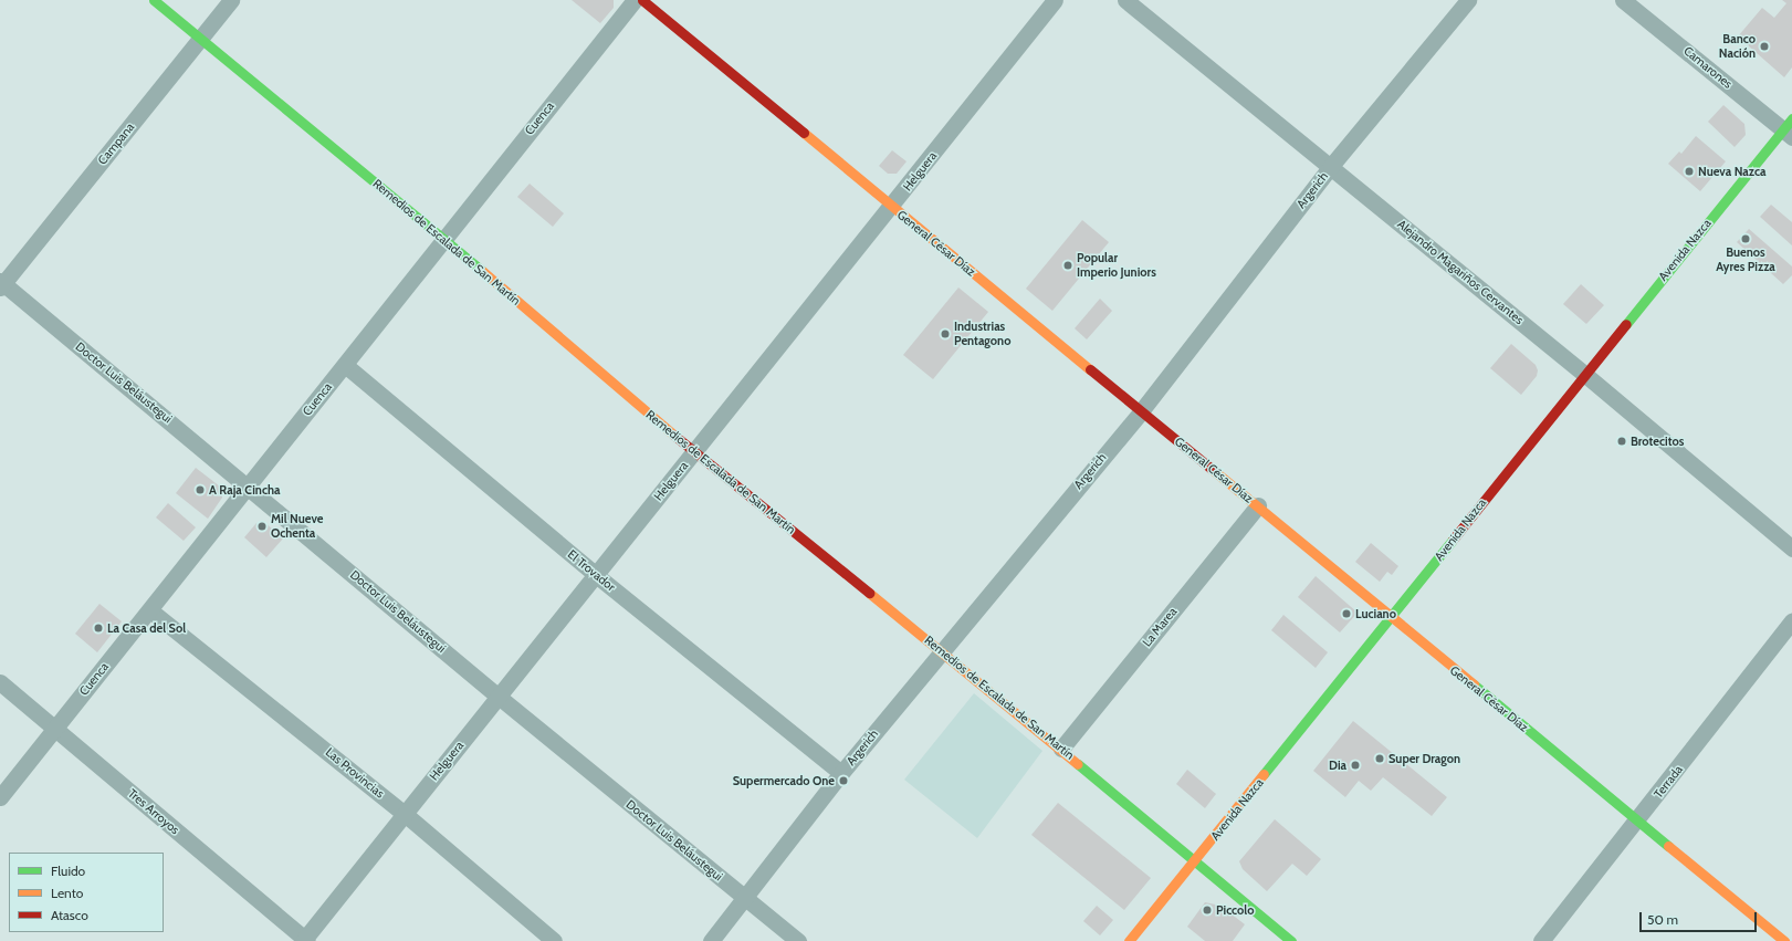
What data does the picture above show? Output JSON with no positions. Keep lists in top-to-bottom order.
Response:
{
  "streets": {
    "street": [
      "Camarones",
      "Cuenca",
      "Campana",
      "Helguera",
      "Argerich",
      "Remedios de Escalada de San Martín",
      "General César Díaz",
      "Avenida Nazca",
      "Alejandro Magariños Cervantes",
      "Doctor Luis Beláustegui",
      "El Trovador",
      "La Marea",
      "Las Provincias",
      "Terrada",
      "Tres Arroyos"
    ]
  },
  "crossings": [
    ["Camarones", "Avenida Nazca"],
    ["Cuenca", "Remedios de Escalada de San Martín"],
    ["Cuenca", "Doctor Luis Beláustegui"],
    ["Cuenca", "El Trovador"],
    ["Cuenca", "Las Provincias"],
    ["Cuenca", "Tres Arroyos"],
    ["Campana", "Remedios de Escalada de San Martín"],
    ["Campana", "Doctor Luis Beláustegui"],
    ["Helguera", "Remedios de Escalada de San Martín"],
    ["Helguera", "General César Díaz"],
    ["Helguera", "Doctor Luis Beláustegui"],
    ["Helguera", "El Trovador"],
    ["Helguera", "Las Provincias"],
    ["Helguera", "Tres Arroyos"],
    ["Argerich", "Remedios de Escalada de San Martín"],
    ["Argerich", "General César Díaz"],
    ["Argerich", "Alejandro Magariños Cervantes"],
    ["Argerich", "Doctor Luis Beláustegui"],
    ["Argerich", "El Trovador"],
    ["Remedios de Escalada de San Martín", "Avenida Nazca"],
    ["Remedios de Escalada de San Martín", "La Marea"],
    ["General César Díaz", "Avenida Nazca"],
    ["General César Díaz", "La Marea"],
    ["General César Díaz", "Terrada"],
    ["Avenida Nazca", "Alejandro Magariños Cervantes"]
  ],
  "places": [
    "Banco Nación",
    "Nueva Nazca",
    "Buenos Ayres Pizza",
    "Popular Imperio Juniors",
    "Industrias Pentagono",
    "Brotecitos",
    "A Raja Cincha",
    "Mil Nueve Ochenta",
    "Luciano",
    "La Casa del Sol",
    "Super Dragon",
    "Dia",
    "Supermercado One",
    "Piccolo"
  ],
  "legend": ["Fluido", "Lento", "Atasco"],
  "scale_bar": "50 m"
}
